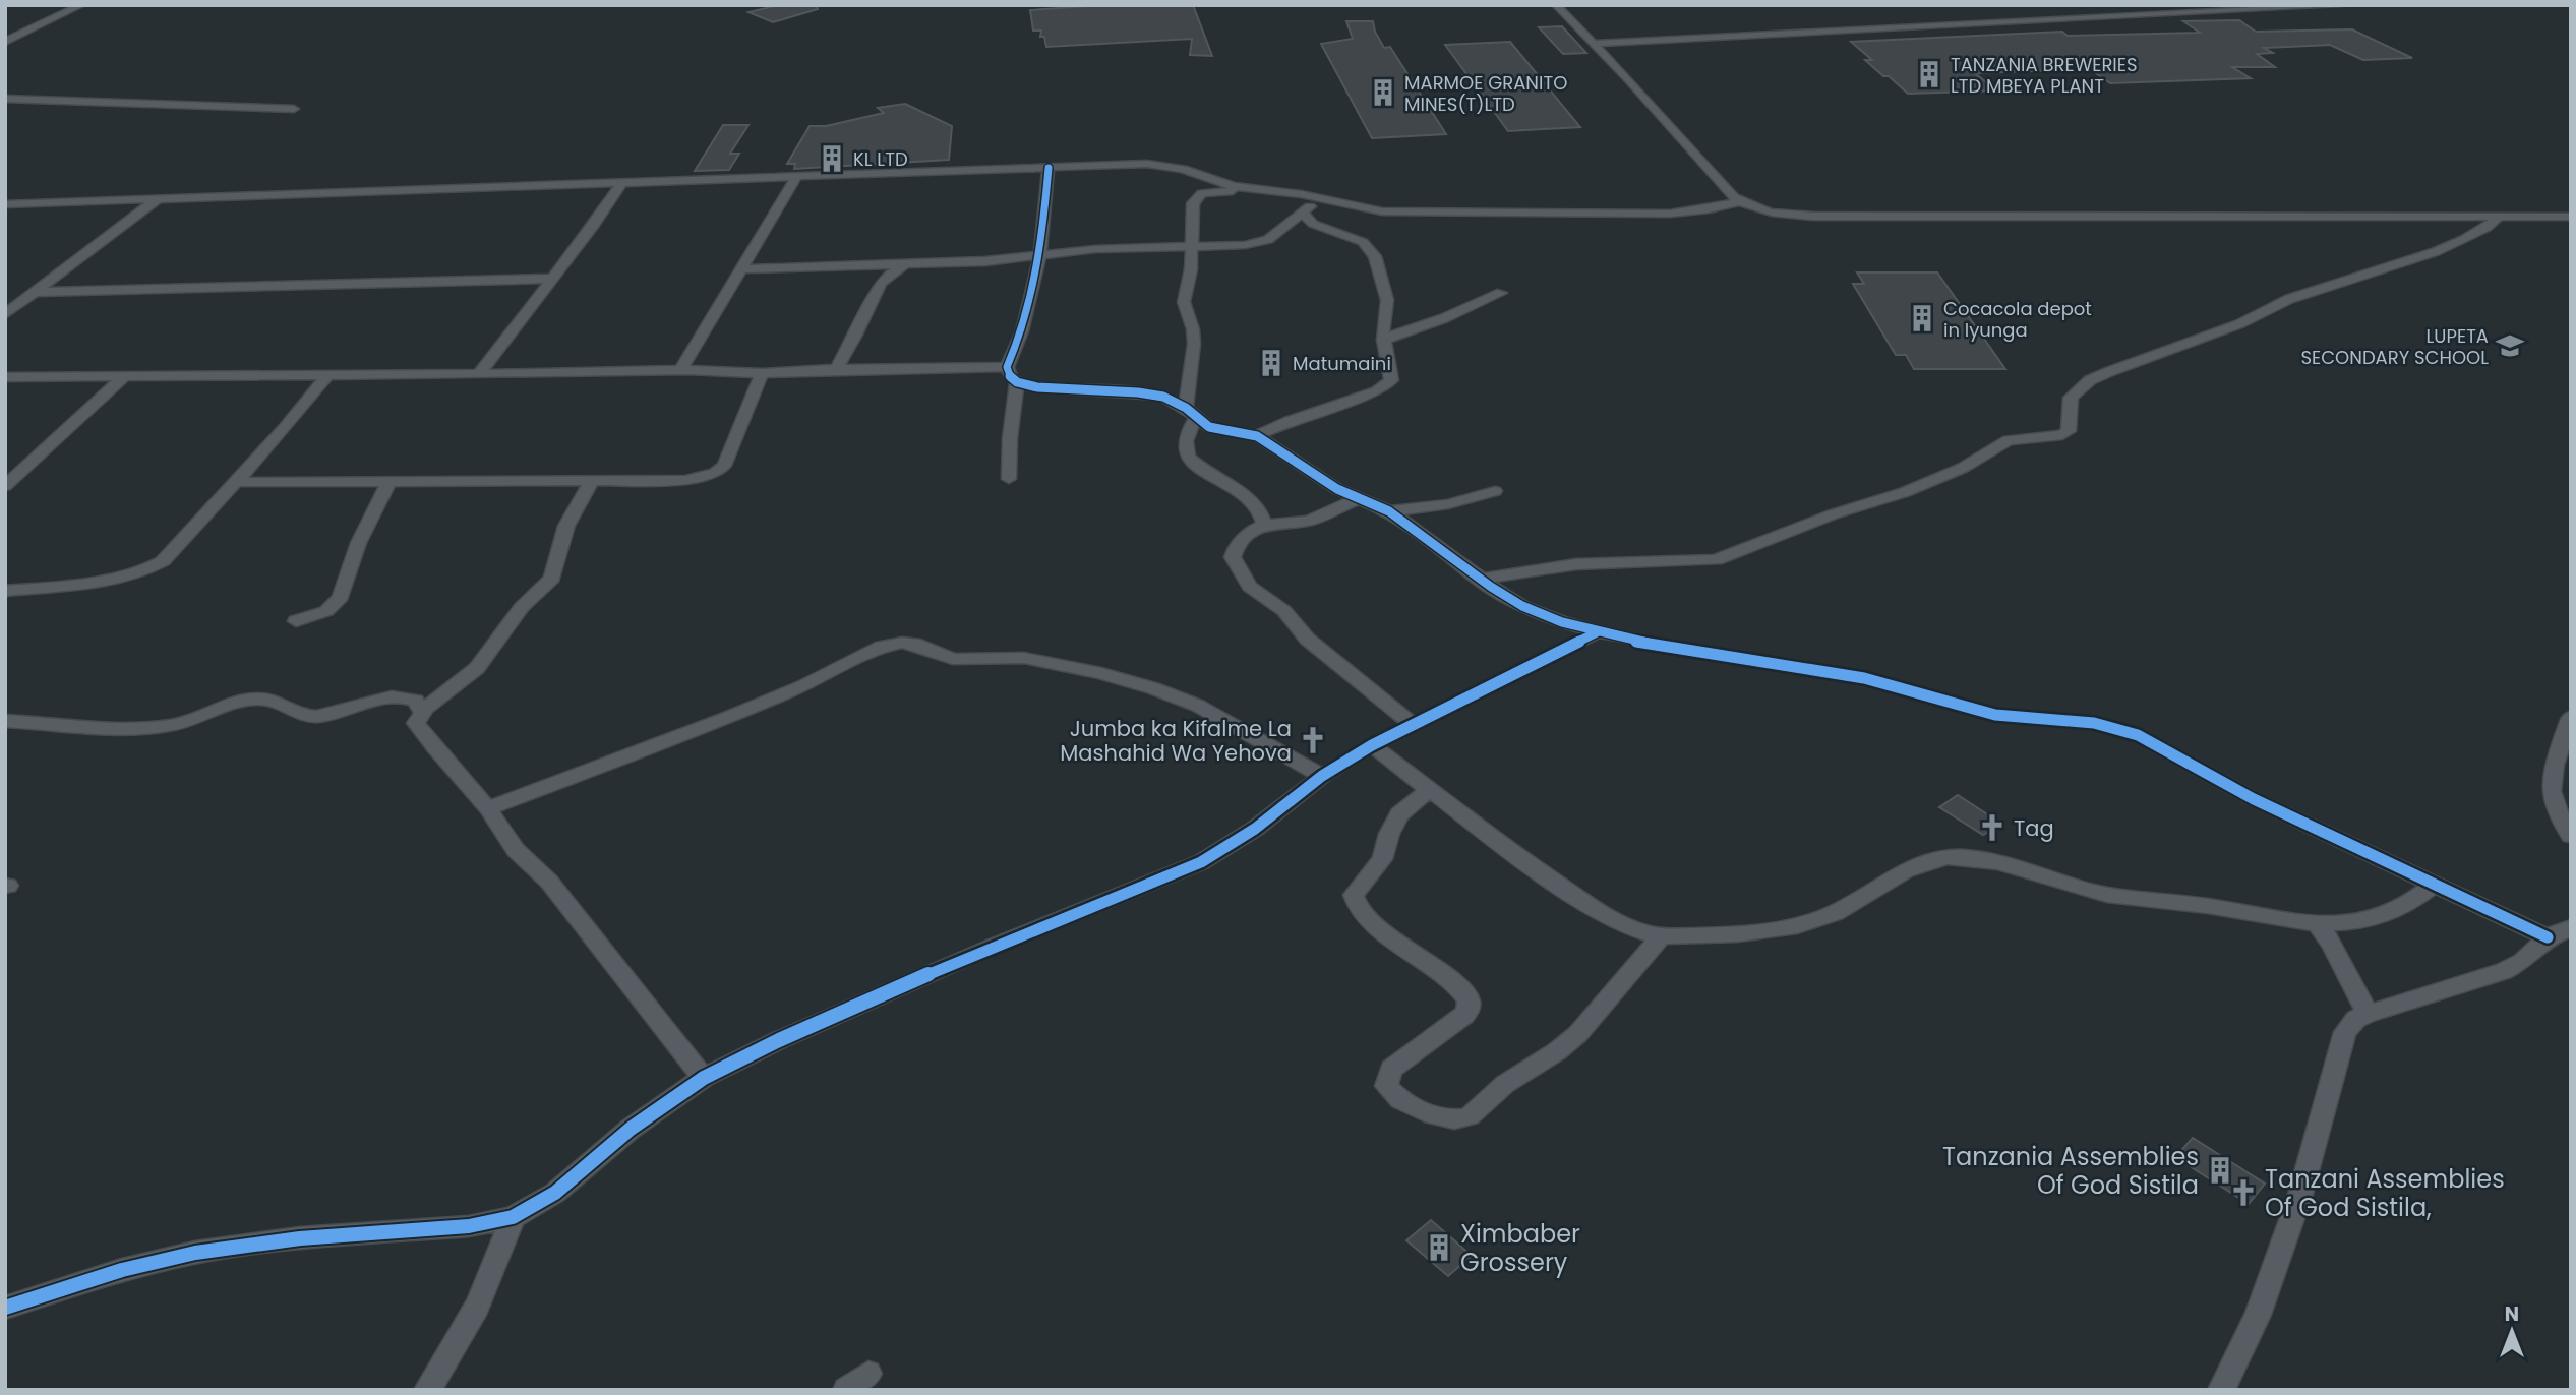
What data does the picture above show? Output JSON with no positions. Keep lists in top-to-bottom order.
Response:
{
  "places": {
    "building": [
      "TANZANIA BREWERIES LTD MBEYA PLANT",
      "MARMOE GRANITO MINES(T)LTD",
      "KL LTD",
      "Cocacola depot in Iyunga",
      "Matumaini",
      "Tanzania Assemblies Of God Sistila",
      "Ximbaber Grossery"
    ],
    "school or university": ["LUPETA SECONDARY SCHOOL"],
    "church": ["Jumba ka Kifalme La Mashahid Wa Yehova", "Tag", "Tanzani Assemblies Of God Sistila,"]
  },
  "north": "top"
}
